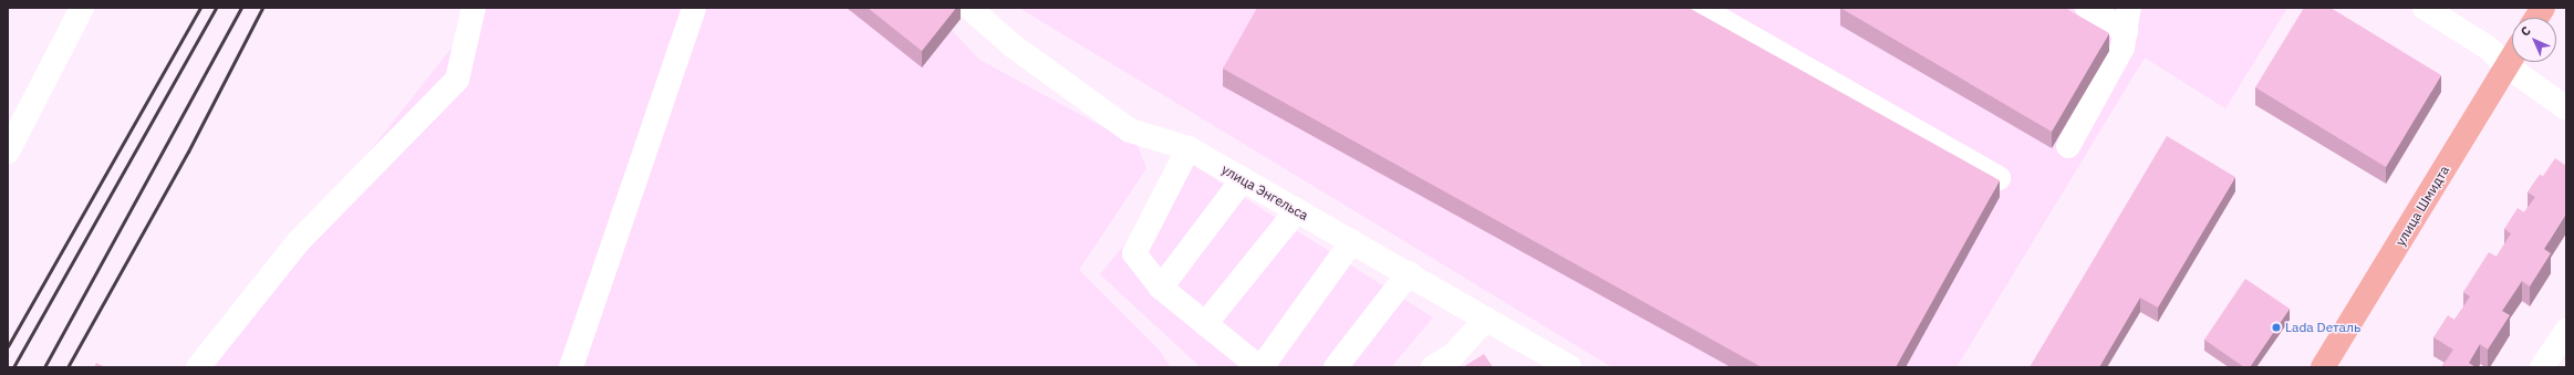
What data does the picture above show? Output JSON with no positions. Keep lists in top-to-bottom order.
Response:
{
  "streets": {
    "main road": ["улица Шмидта"],
    "street": ["улица Энгельса"]
  },
  "places": ["Lada Dеталь"],
  "north": "top left"
}
